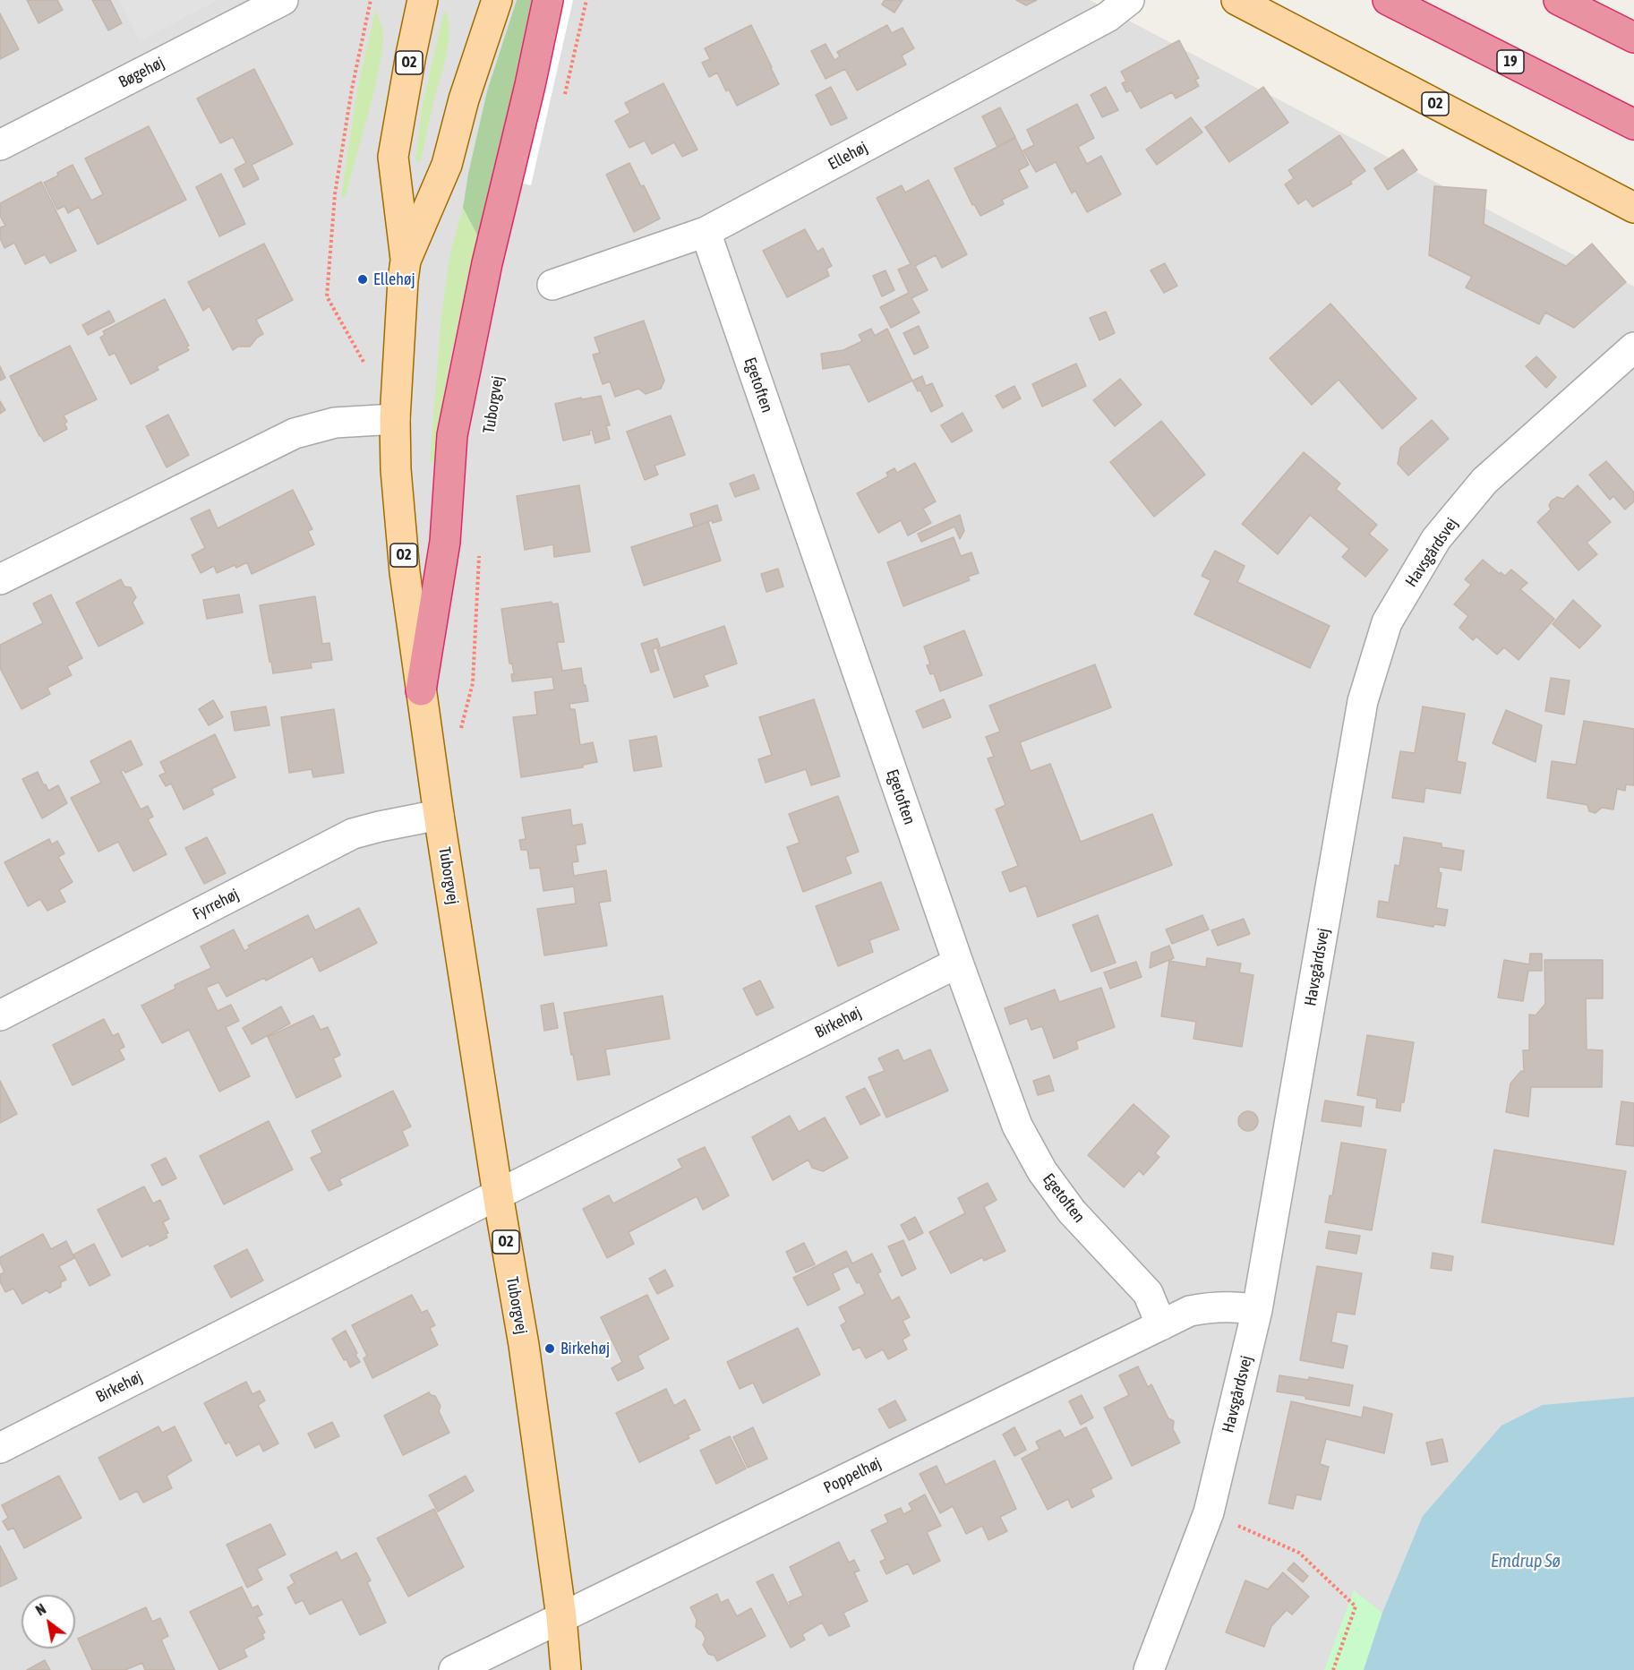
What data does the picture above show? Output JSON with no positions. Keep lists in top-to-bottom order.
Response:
{
  "streets": {
    "highway": ["19"],
    "main road": ["O2", "Tuborgvej"],
    "street": [
      "Bøgehøj",
      "Ellehøj",
      "Egetoften",
      "Havsgårdsvej",
      "Fyrrehøj",
      "Birkehøj",
      "Poppelhøj"
    ]
  },
  "crossings": [
    ["Ellehøj", "Egetoften"],
    ["Egetoften", "Birkehøj"],
    ["Egetoften", "Poppelhøj"],
    ["Tuborgvej", "Fyrrehøj"],
    ["Tuborgvej", "Birkehøj"],
    ["Tuborgvej", "Poppelhøj"],
    ["Havsgårdsvej", "Poppelhøj"]
  ],
  "water": ["Emdrup Sø"],
  "places": ["Ellehøj", "Birkehøj"],
  "north": "top left"
}
